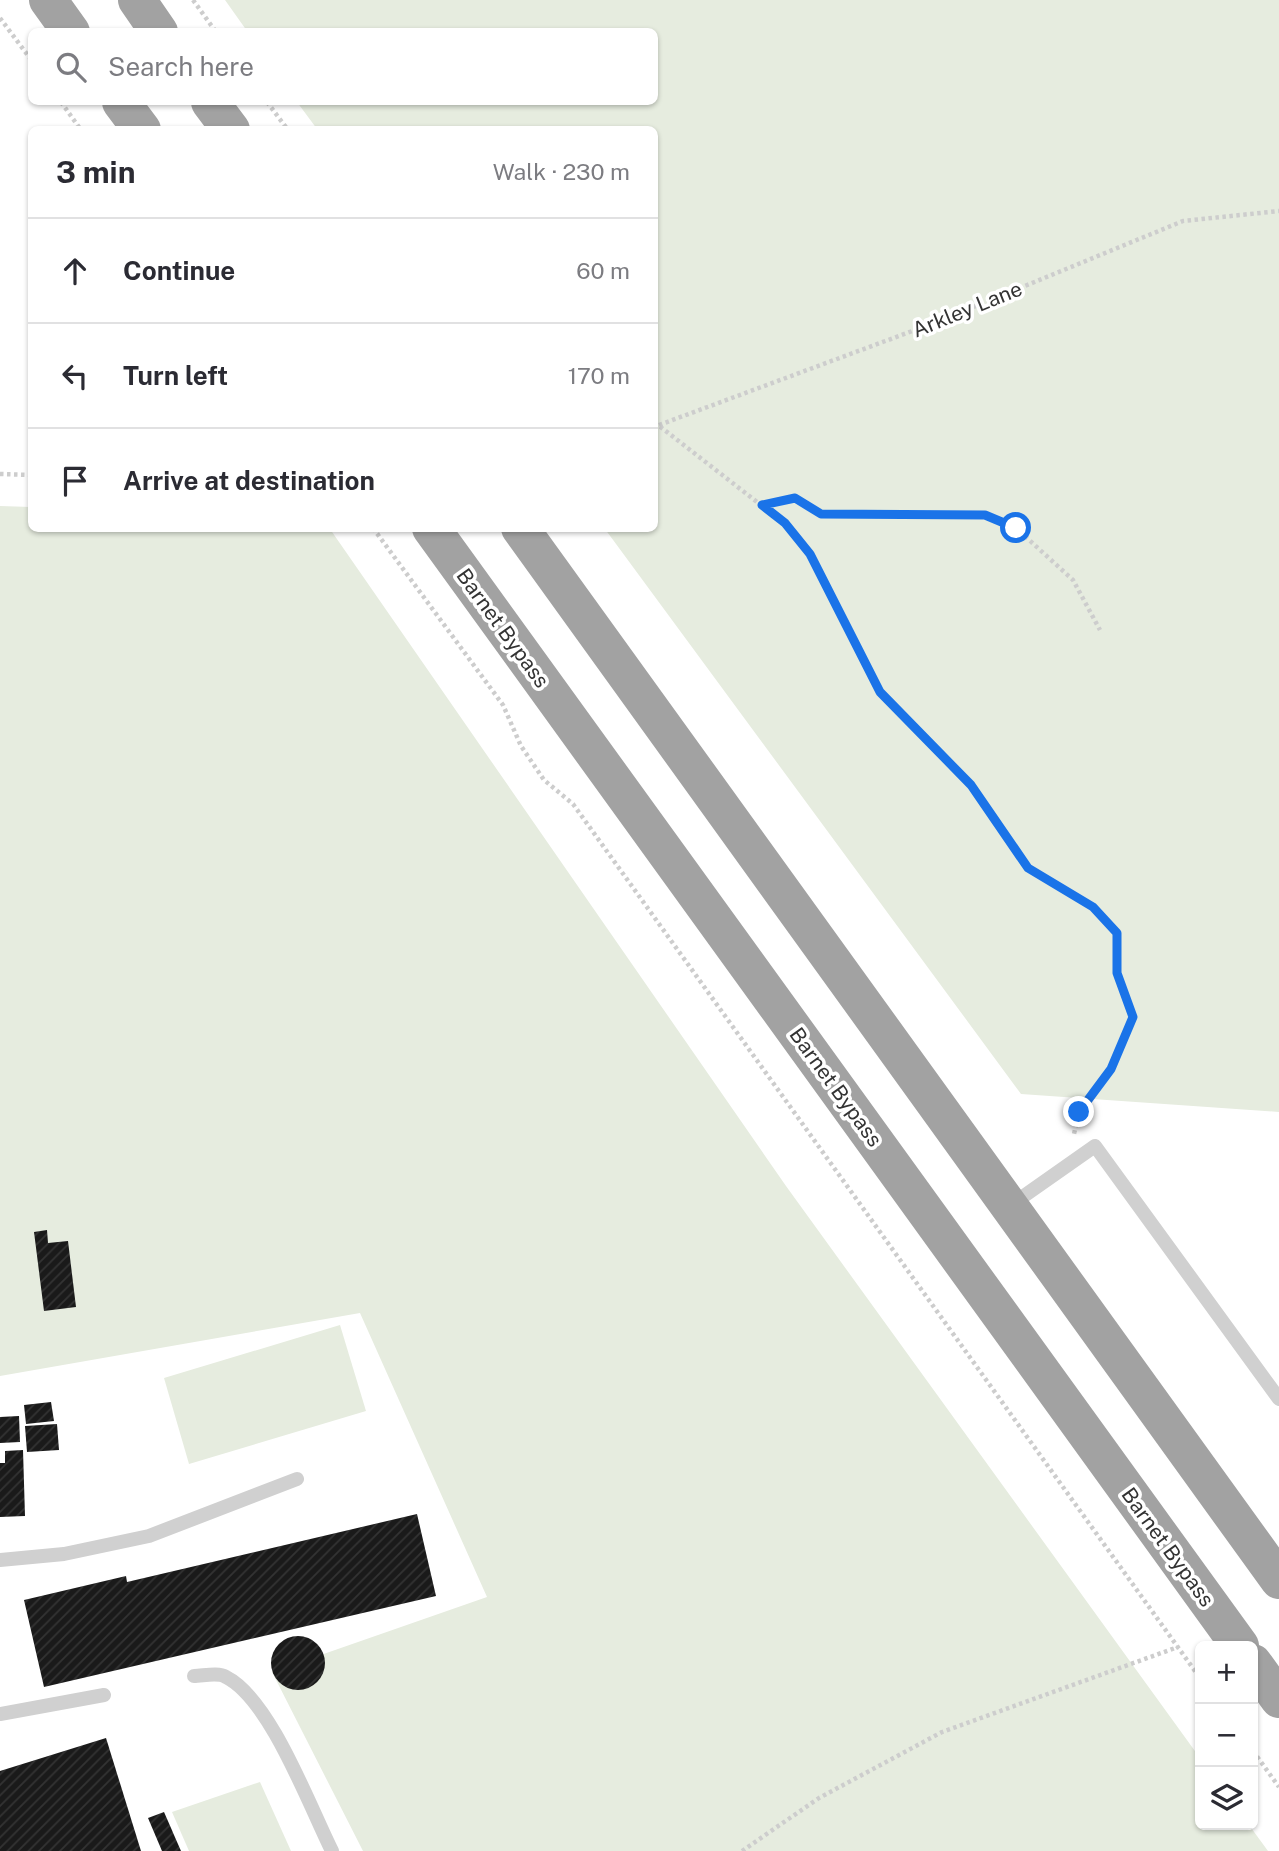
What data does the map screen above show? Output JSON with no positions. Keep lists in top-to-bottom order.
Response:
{
  "streets": {
    "highway": ["Barnet Bypass"],
    "path": ["Arkley Lane"]
  },
  "page": {
    "search": "Search here",
    "heading": ["3 min", "Walk · 230 m"],
    "list": [
      ["Continue", "60 m"],
      ["Turn left", "170 m"],
      "Arrive at destination"
    ],
    "map_buttons": ["+", "−"]
  }
}
